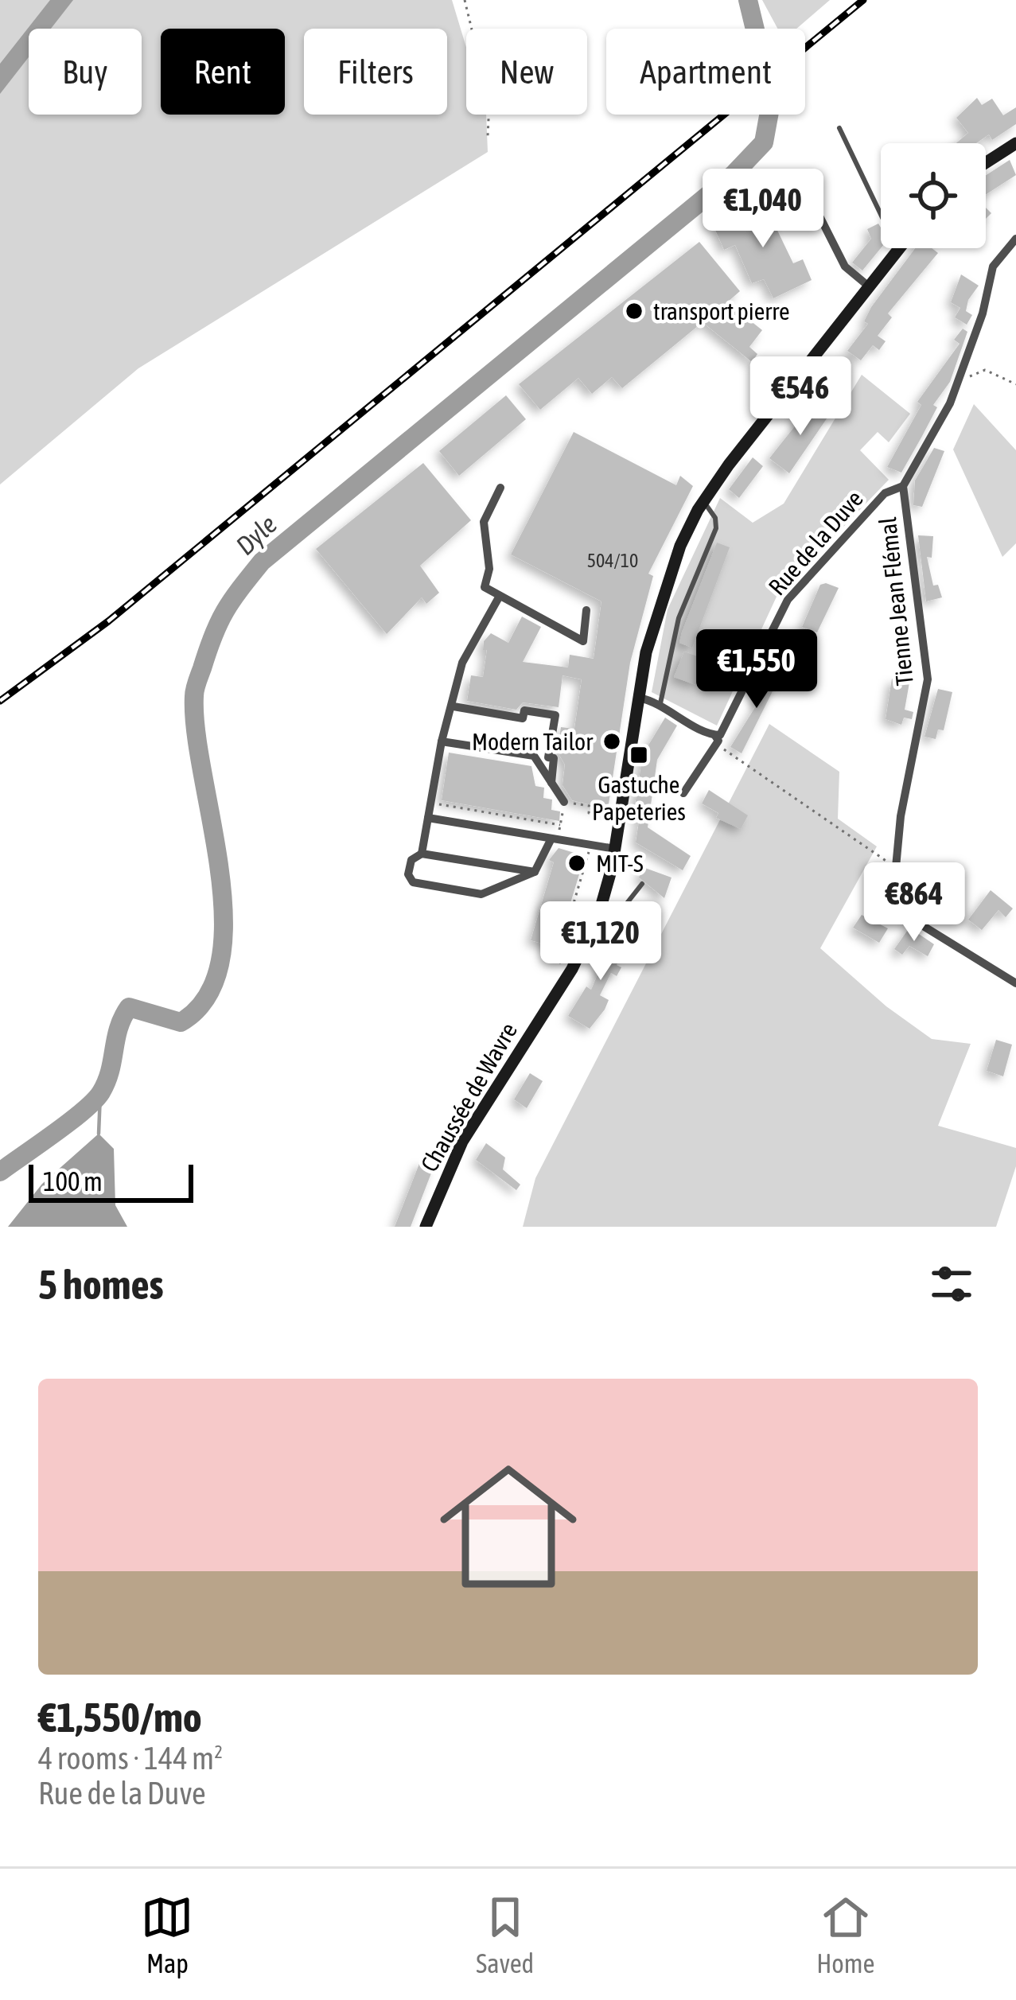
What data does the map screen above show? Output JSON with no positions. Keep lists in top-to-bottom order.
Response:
{
  "streets": {
    "main road": ["Chaussée de Wavre"],
    "street": ["Rue de la Duve", "Tienne Jean Flémal"]
  },
  "crossings": [
    ["Rue de la Duve", "Tienne Jean Flémal"]
  ],
  "water": ["Dyle"],
  "places": {
    "other": ["transport pierre", "Modern Tailor", "MIT-S"],
    "transit": ["Gastuche Papeteries"]
  },
  "house_numbers": ["504/10"],
  "scale_bar": "100 m",
  "page": {
    "chip": [
      "Buy",
      "Rent",
      "Filters",
      "New",
      "Apartment"
    ],
    "price": [
      "€1,040",
      "€546",
      "€1,550",
      "€864",
      "€1,120"
    ],
    "scale": "100 m",
    "heading": "5 homes",
    "list": [
      {
        "name": "€1,550/mo",
        "note": "4 rooms · 144 m² · Rue de la Duve"
      }
    ],
    "tabs": ["Map", "Saved", "Home"]
  }
}
